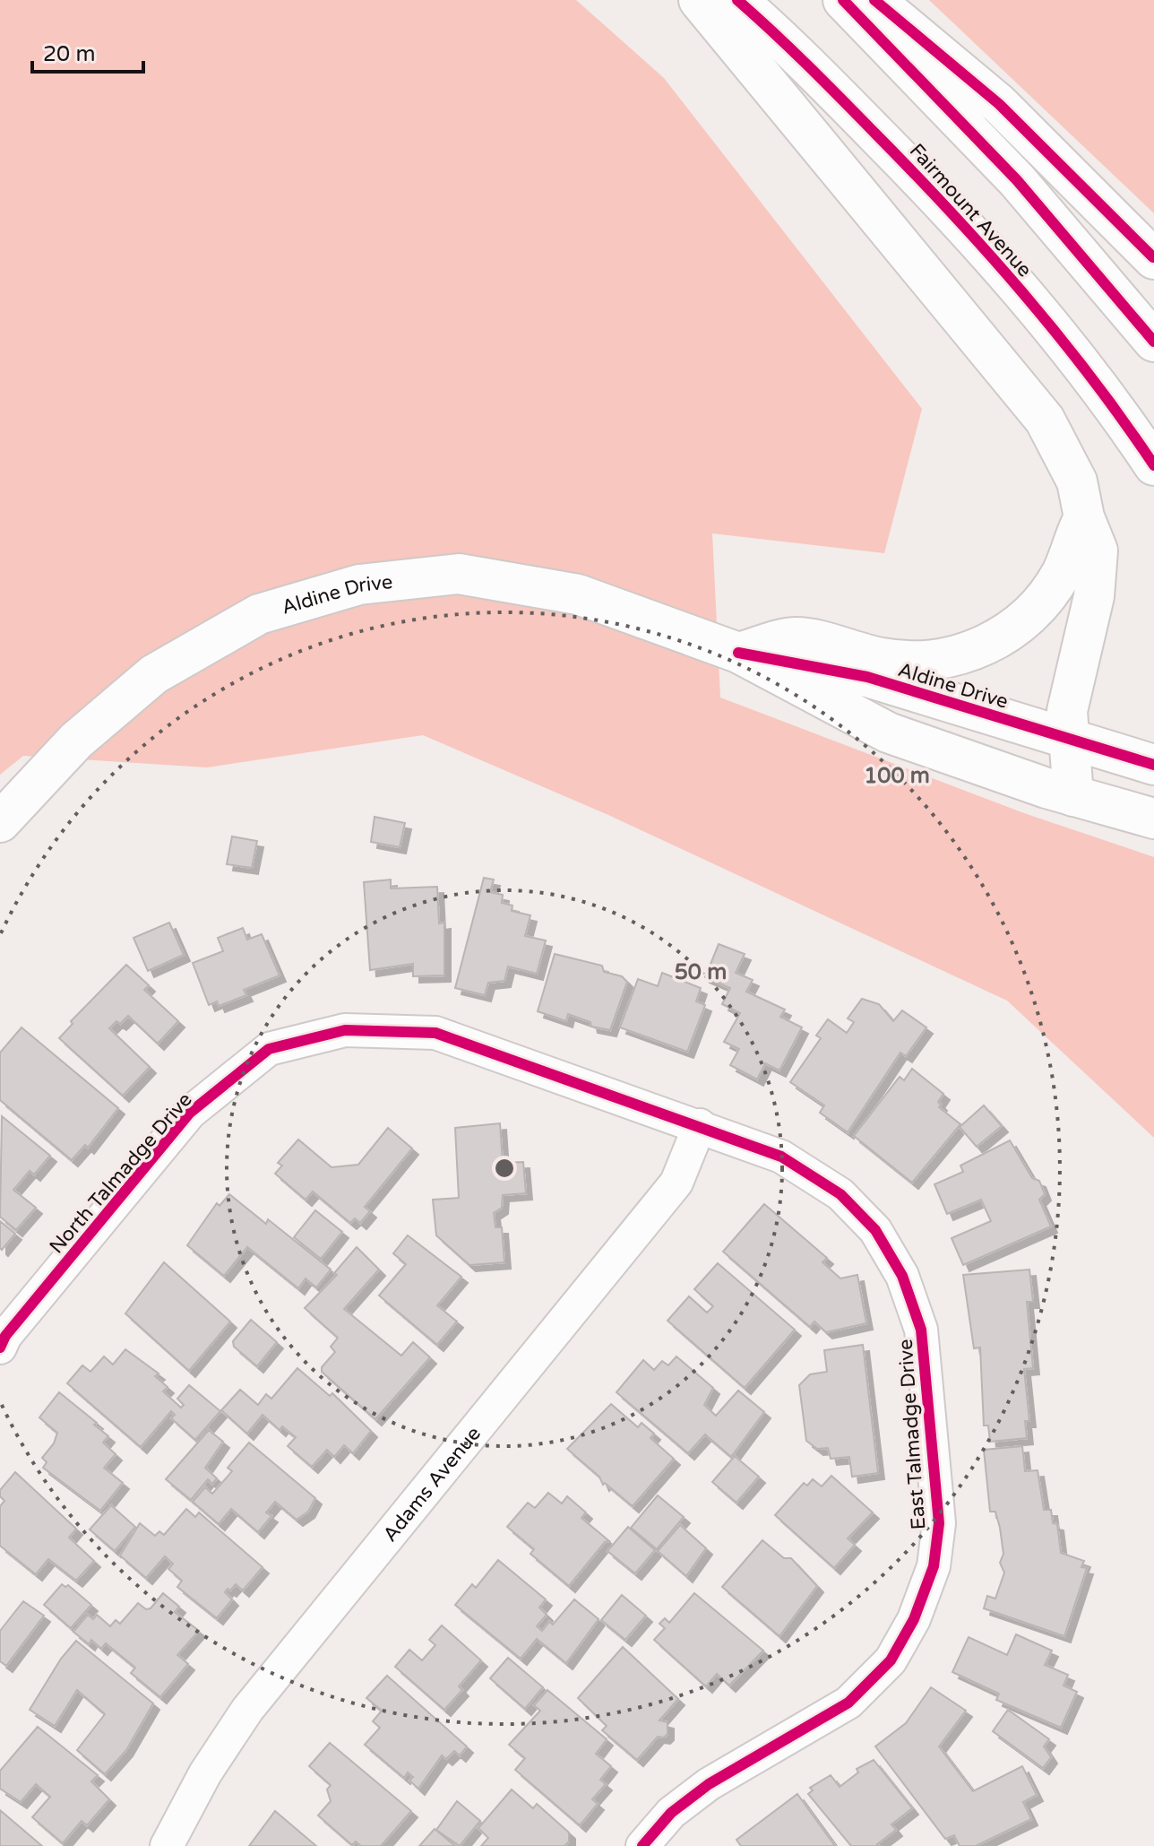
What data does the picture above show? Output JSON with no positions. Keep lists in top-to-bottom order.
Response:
{
  "streets": {
    "main road": ["Fairmount Avenue", "Aldine Drive"],
    "street": ["North Talmadge Drive", "East Talmadge Drive", "Adams Avenue"]
  },
  "crossings": [
    ["North Talmadge Drive", "East Talmadge Drive"],
    ["North Talmadge Drive", "Adams Avenue"],
    ["East Talmadge Drive", "Adams Avenue"]
  ],
  "scale_bar": "20 m",
  "rings": ["100 m", "50 m"]
}
